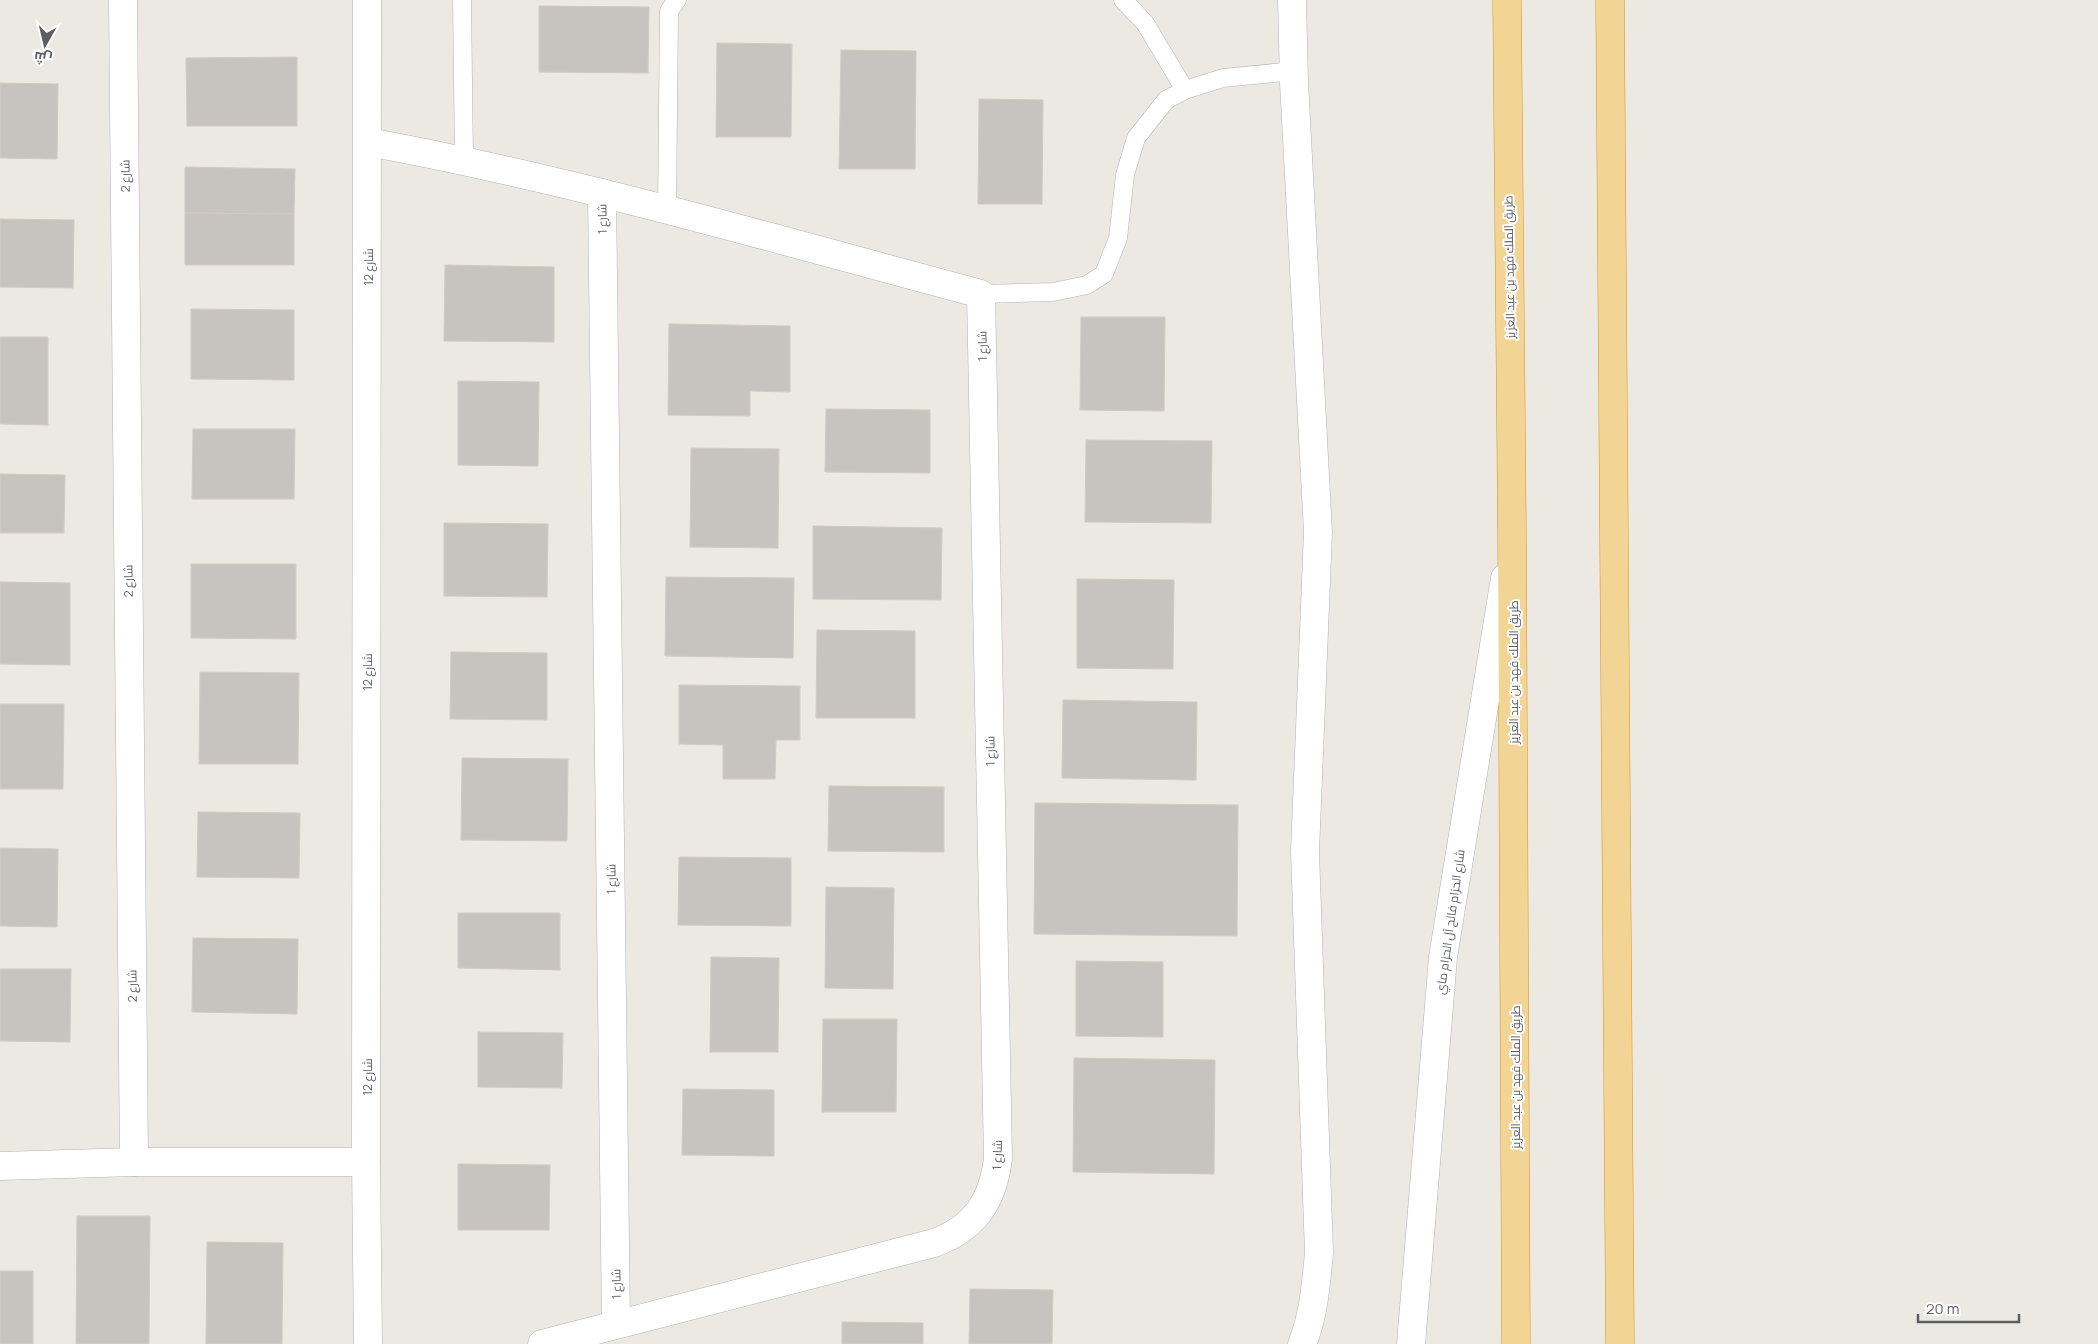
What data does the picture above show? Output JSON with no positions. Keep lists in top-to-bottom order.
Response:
{
  "streets": {
    "highway": ["طريق الملك فهد بن عبد العزيز"],
    "street": [
      "شارع 2",
      "شارع 1",
      "شارع 12",
      "شارع الحزام فالح آل الحزام ماي"
    ]
  },
  "crossings": [
    ["شارع 1", "شارع 12"],
    ["طريق الملك فهد بن عبد العزيز", "شارع الحزام فالح آل الحزام ماي"]
  ],
  "scale_bar": "20 m",
  "north": "bottom"
}
